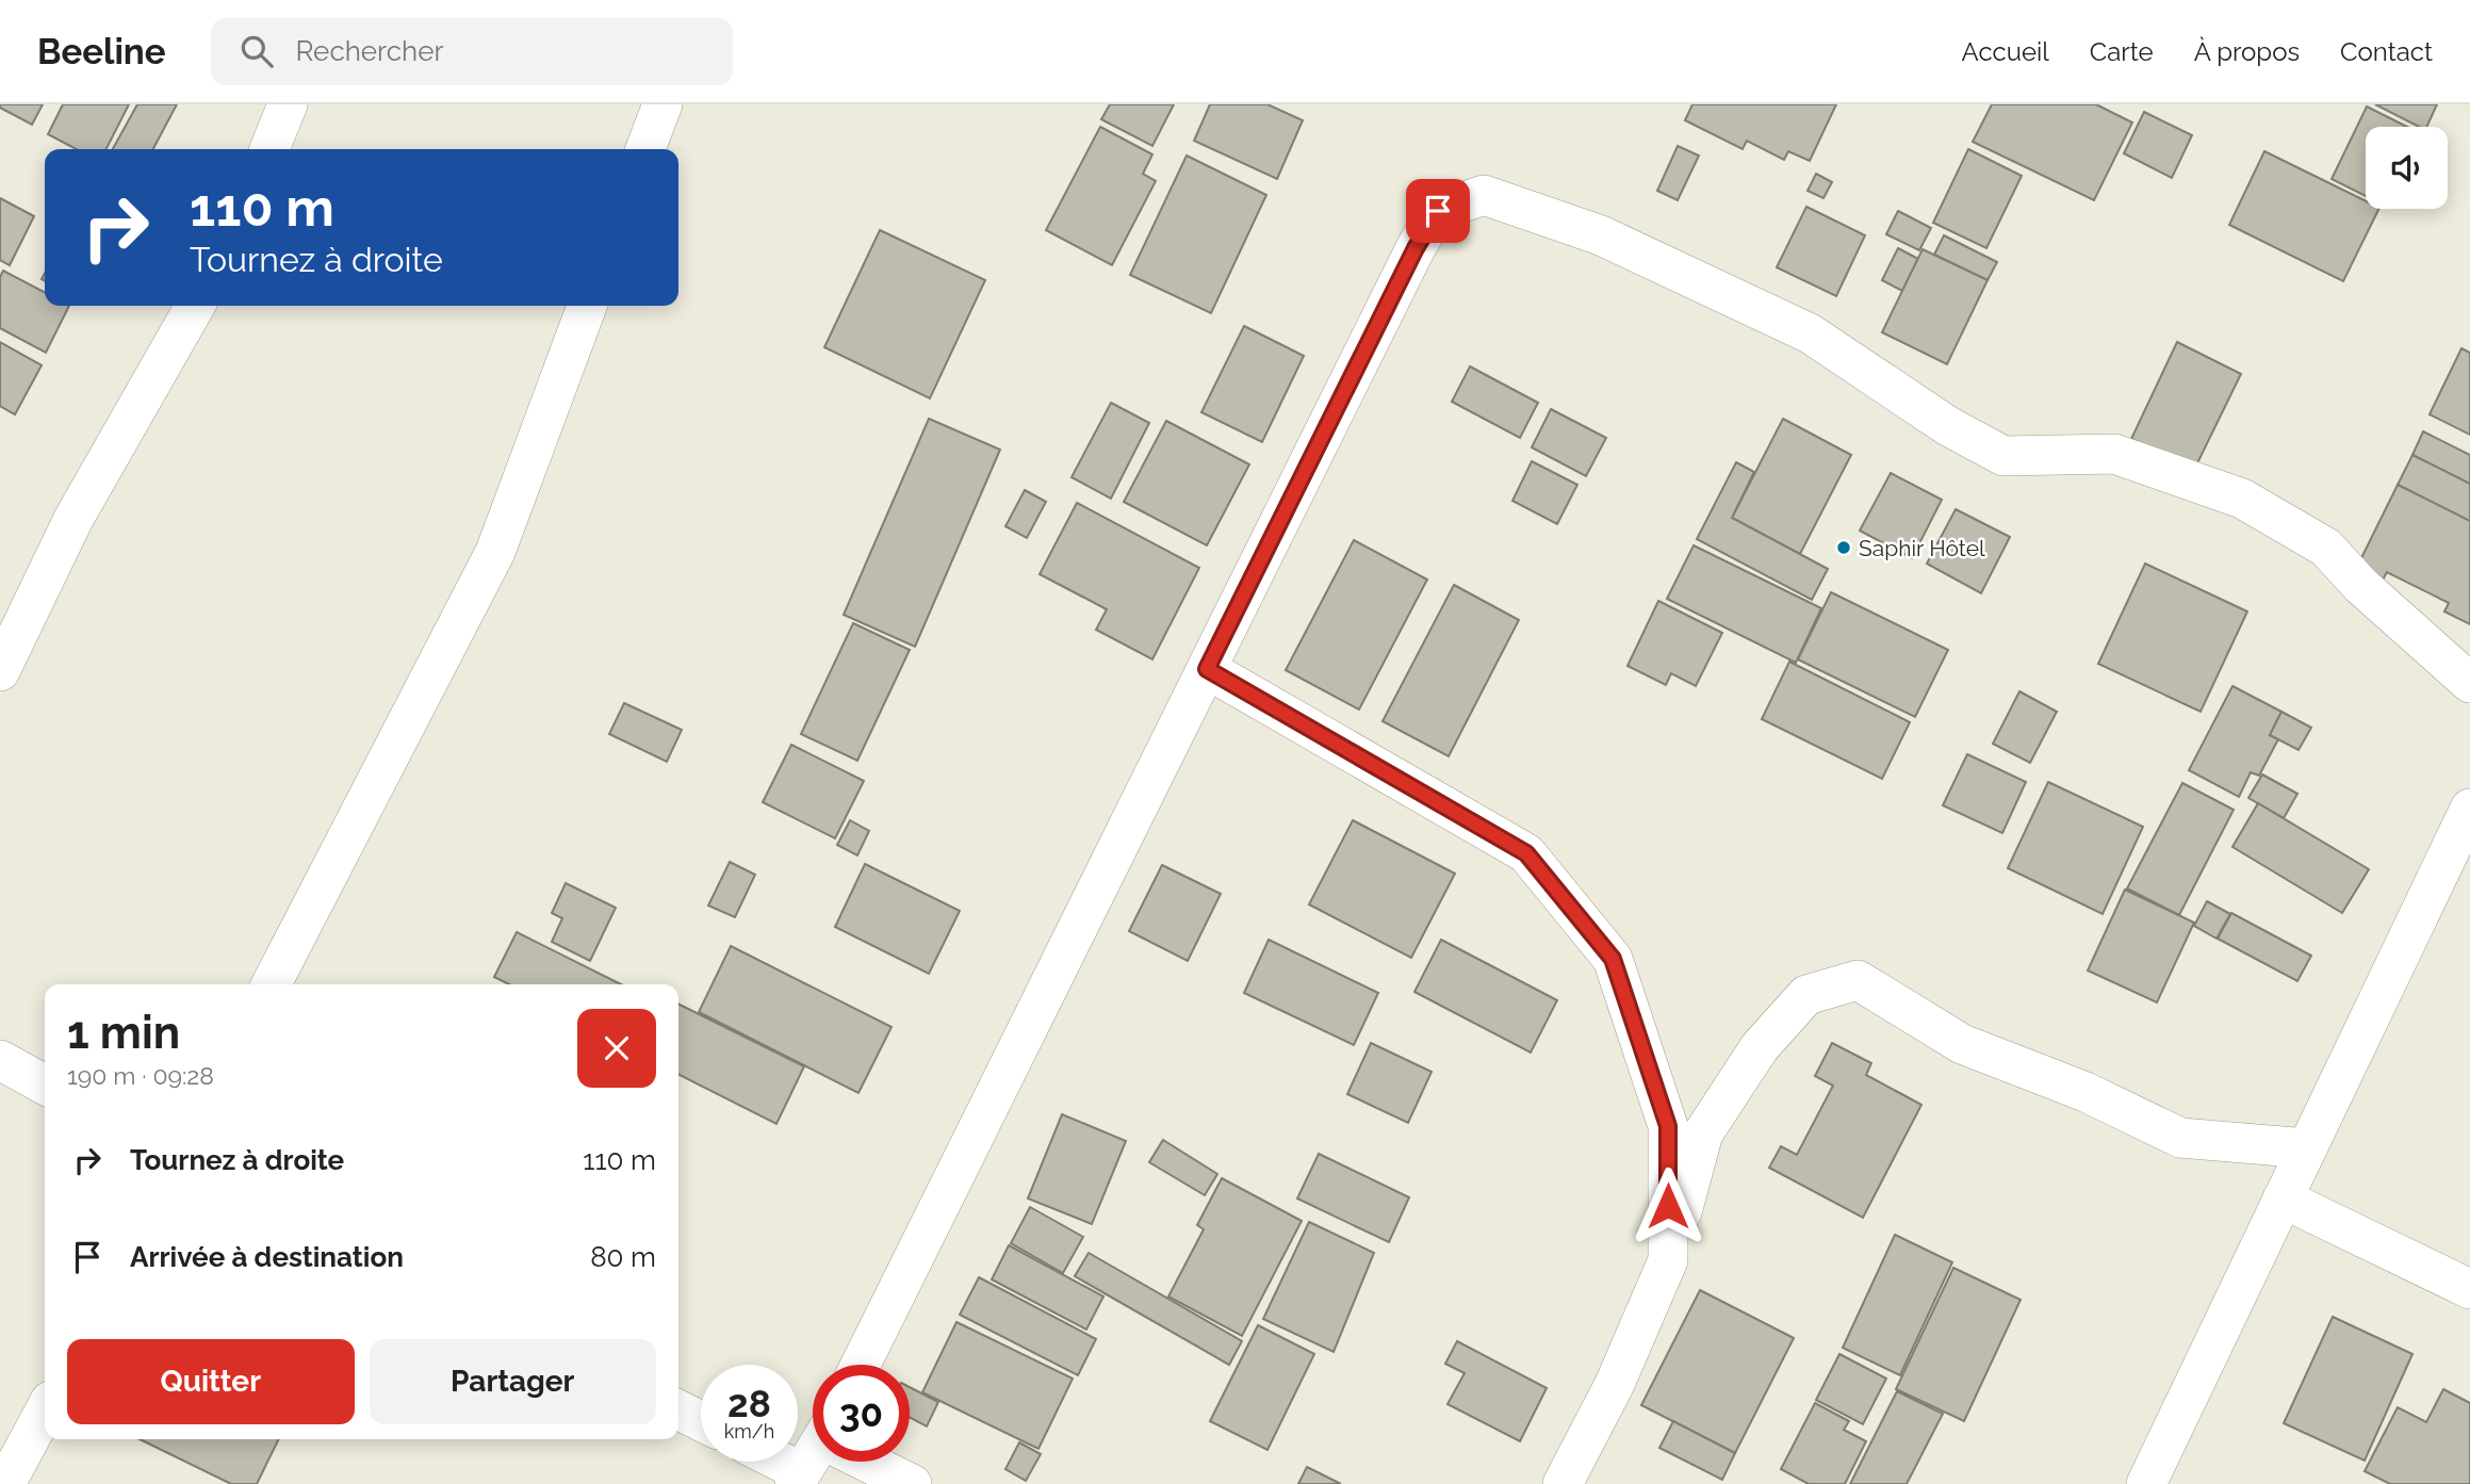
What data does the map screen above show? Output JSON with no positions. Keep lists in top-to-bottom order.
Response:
{
  "places": ["Saphir Hôtel"],
  "page": {
    "header": "Beeline",
    "search": "Rechercher",
    "nav": [
      "Accueil",
      "Carte",
      "À propos",
      "Contact"
    ],
    "turn": ["110 m", "Tournez à droite"],
    "heading": ["1 min", "190 m · 09:28"],
    "list": [
      {
        "name": "Tournez à droite",
        "value": "110 m"
      },
      {
        "name": "Arrivée à destination",
        "value": "80 m"
      }
    ],
    "buttons": ["Quitter", "Partager"],
    "speed": "28 km/h",
    "limit": "30"
  }
}
